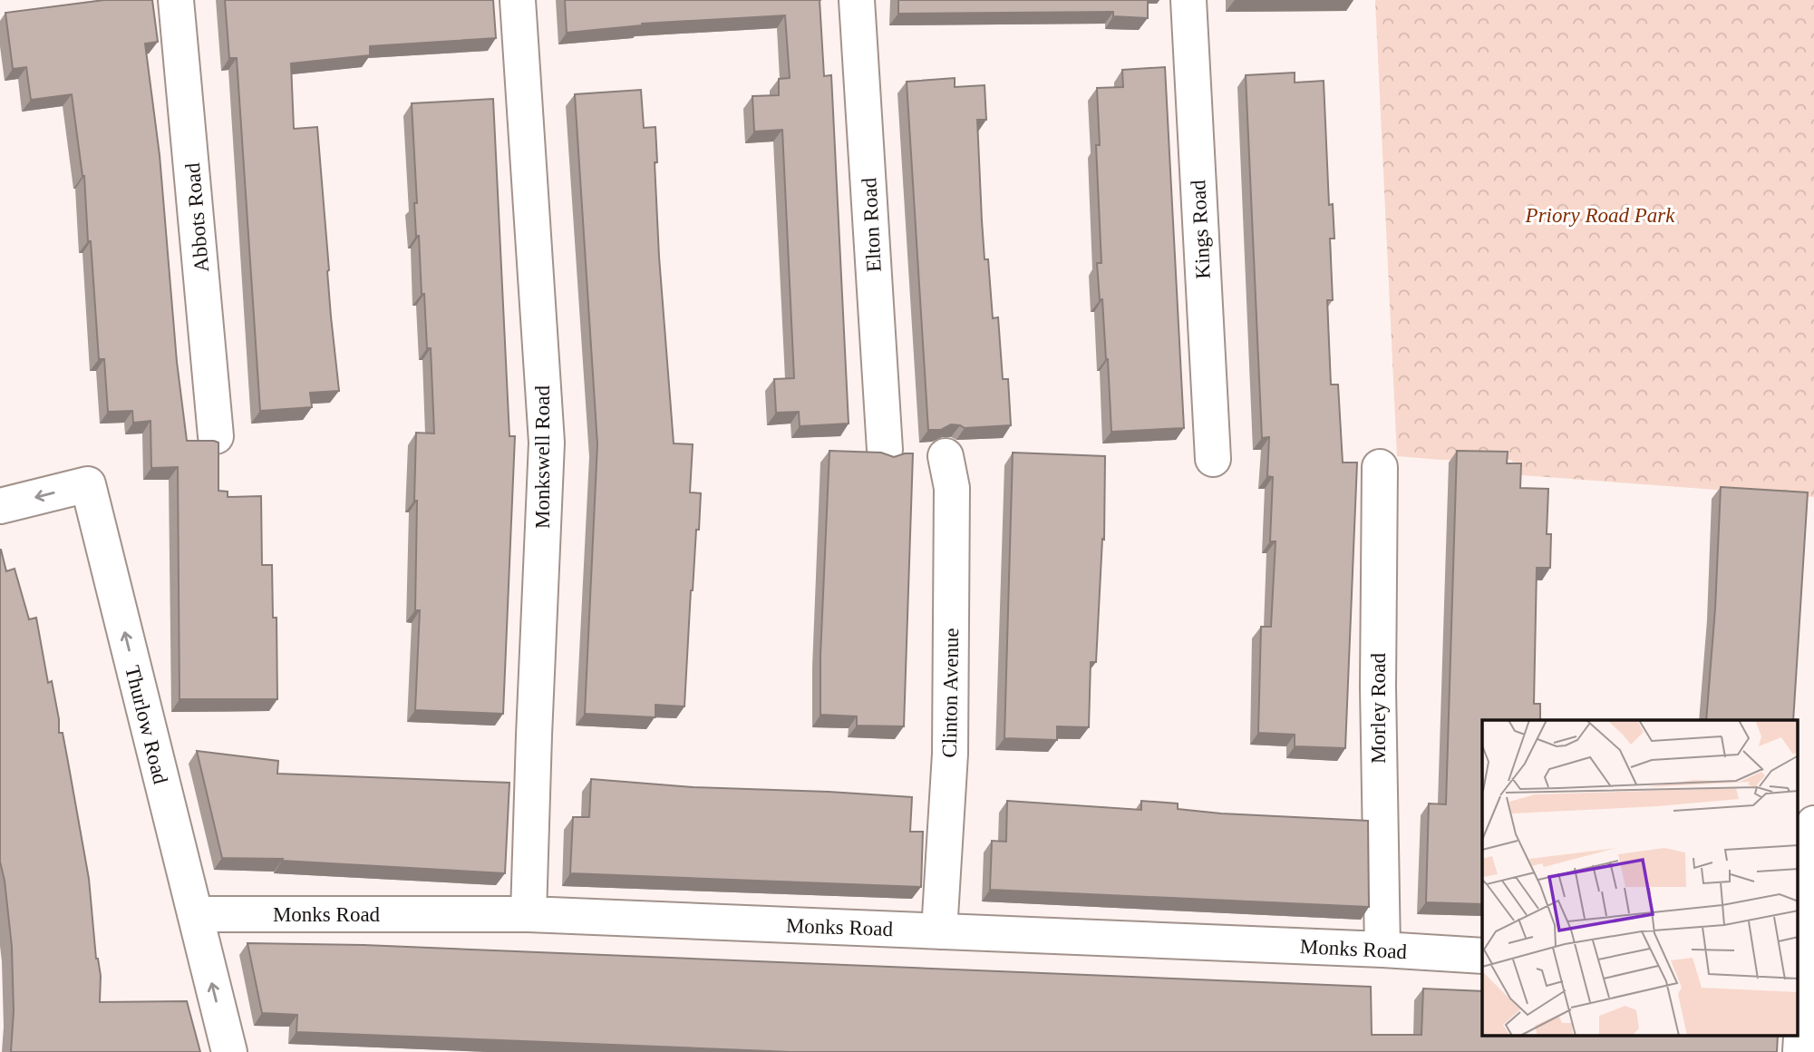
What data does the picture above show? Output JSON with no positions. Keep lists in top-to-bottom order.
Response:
{
  "streets": {
    "street": [
      "Abbots Road",
      "Elton Road",
      "Kings Road",
      "Monkswell Road",
      "Clinton Avenue",
      "Morley Road",
      "Thurlow Road",
      "Monks Road"
    ]
  },
  "crossings": [
    ["Monkswell Road", "Monks Road"],
    ["Clinton Avenue", "Monks Road"],
    ["Morley Road", "Monks Road"],
    ["Thurlow Road", "Monks Road"]
  ],
  "one_way": ["Thurlow Road"],
  "parks": ["Priory Road Park"]
}
